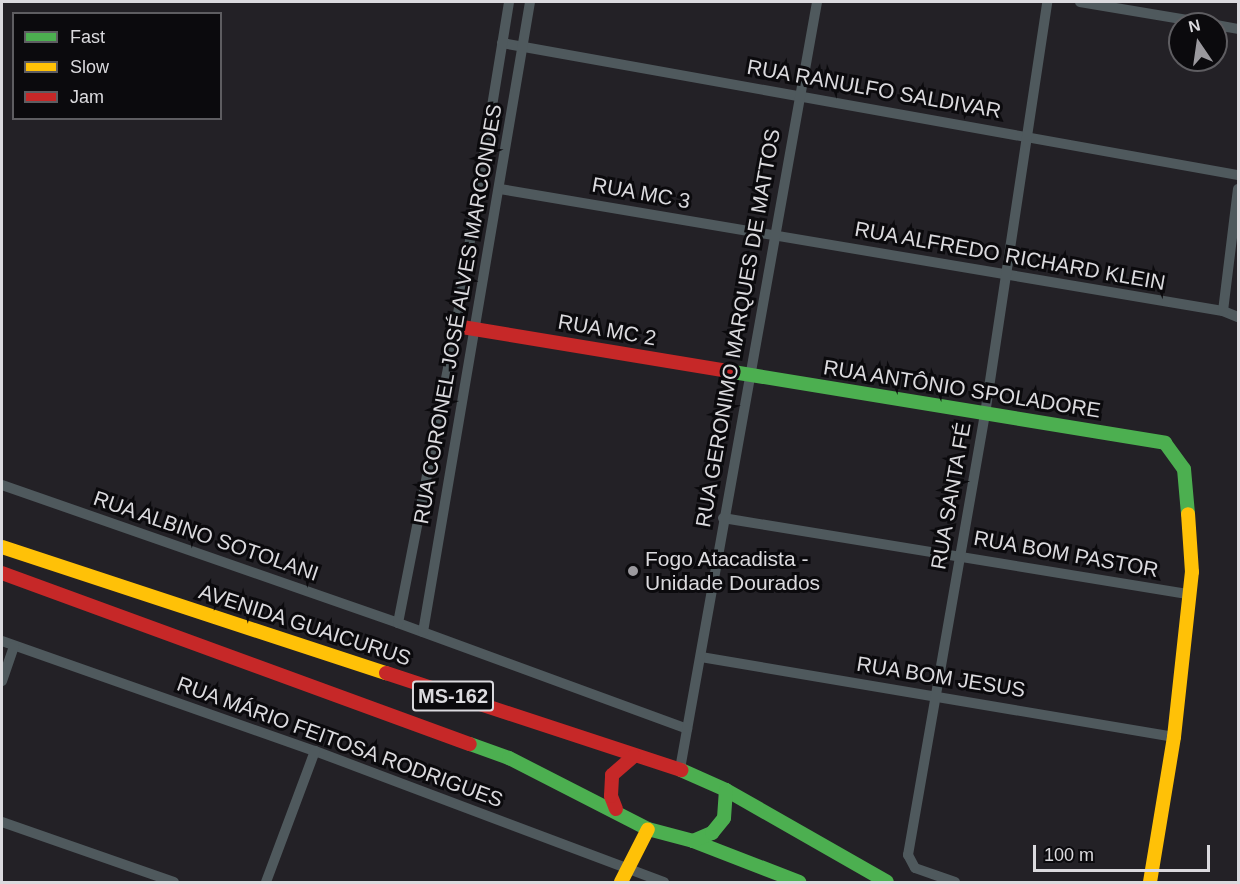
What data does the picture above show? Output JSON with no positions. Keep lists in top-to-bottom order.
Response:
{
  "streets": {
    "main road": [
      "RUA MC 2",
      "RUA ANTÔNIO SPOLADORE",
      "AVENIDA GUAICURUS",
      "MS-162"
    ],
    "street": [
      "RUA RANULFO SALDIVAR",
      "RUA MC 3",
      "RUA ALFREDO RICHARD KLEIN",
      "RUA CORONEL JOSÉ ALVES MARCONDES",
      "RUA GERONIMO MARQUES DE MATTOS",
      "RUA SANTA FÉ",
      "RUA ALBINO SOTOLANI",
      "RUA BOM PASTOR",
      "RUA BOM JESUS",
      "RUA MÁRIO FEITOSA RODRIGUES"
    ]
  },
  "crossings": [
    ["RUA RANULFO SALDIVAR", "RUA CORONEL JOSÉ ALVES MARCONDES"],
    ["RUA RANULFO SALDIVAR", "RUA GERONIMO MARQUES DE MATTOS"],
    ["RUA RANULFO SALDIVAR", "RUA SANTA FÉ"],
    ["RUA MC 3", "RUA ALFREDO RICHARD KLEIN"],
    ["RUA MC 3", "RUA CORONEL JOSÉ ALVES MARCONDES"],
    ["RUA MC 3", "RUA GERONIMO MARQUES DE MATTOS"],
    ["RUA ALFREDO RICHARD KLEIN", "RUA GERONIMO MARQUES DE MATTOS"],
    ["RUA ALFREDO RICHARD KLEIN", "RUA SANTA FÉ"],
    ["RUA CORONEL JOSÉ ALVES MARCONDES", "RUA MC 2"],
    ["RUA CORONEL JOSÉ ALVES MARCONDES", "RUA ALBINO SOTOLANI"],
    ["RUA GERONIMO MARQUES DE MATTOS", "RUA MC 2"],
    ["RUA GERONIMO MARQUES DE MATTOS", "RUA ANTÔNIO SPOLADORE"],
    ["RUA GERONIMO MARQUES DE MATTOS", "RUA ALBINO SOTOLANI"],
    ["RUA GERONIMO MARQUES DE MATTOS", "RUA BOM PASTOR"],
    ["RUA GERONIMO MARQUES DE MATTOS", "AVENIDA GUAICURUS"],
    ["RUA GERONIMO MARQUES DE MATTOS", "RUA BOM JESUS"],
    ["RUA MC 2", "RUA ANTÔNIO SPOLADORE"],
    ["RUA ANTÔNIO SPOLADORE", "RUA SANTA FÉ"],
    ["RUA ANTÔNIO SPOLADORE", "RUA BOM PASTOR"],
    ["RUA SANTA FÉ", "RUA BOM PASTOR"],
    ["RUA SANTA FÉ", "RUA BOM JESUS"]
  ],
  "places": ["Fogo Atacadista - Unidade Dourados"],
  "legend": ["Fast", "Slow", "Jam"],
  "scale_bar": "100 m",
  "north": "top"
}
